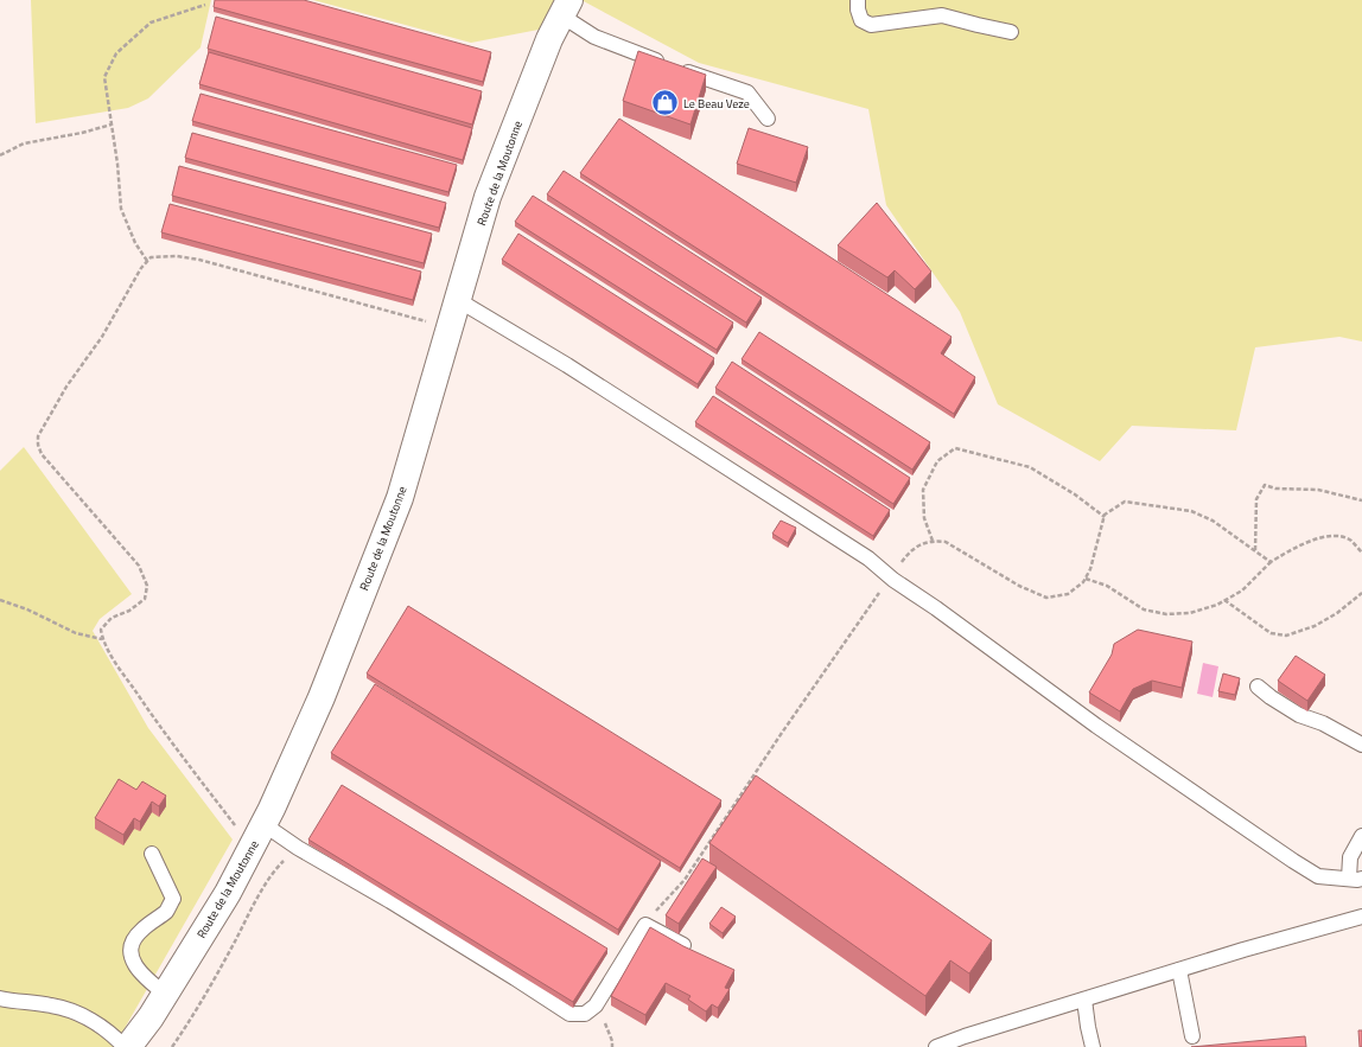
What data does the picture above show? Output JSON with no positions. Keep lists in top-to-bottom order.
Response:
{
  "streets": {
    "main road": ["Route de la Moutonne"]
  },
  "places": {
    "shop": ["Le Beau Veze"]
  }
}
